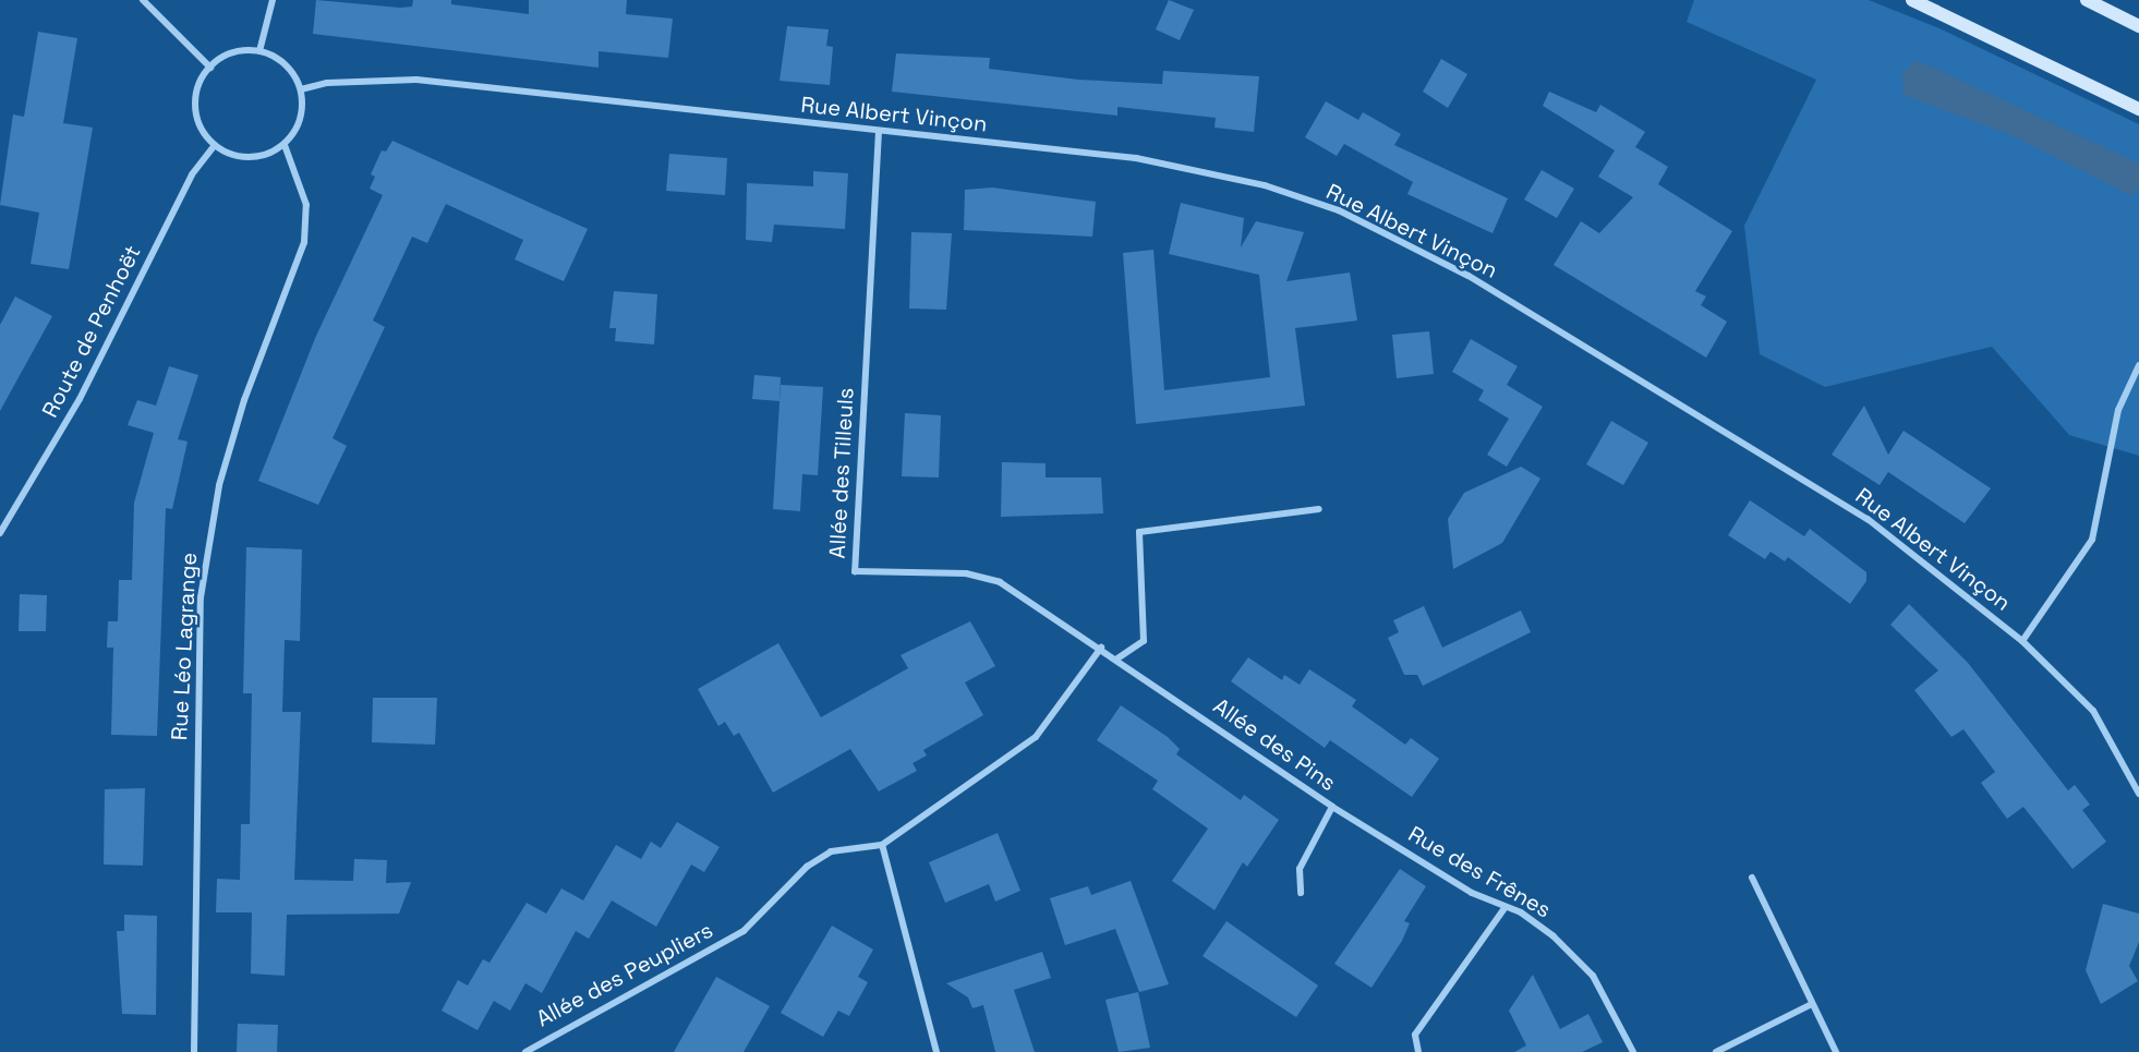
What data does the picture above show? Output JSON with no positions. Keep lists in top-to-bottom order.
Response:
{
  "streets": {
    "street": [
      "Rue Albert Vinçon",
      "Route de Penhoët",
      "Allée des Tilleuls",
      "Rue Léo Lagrange",
      "Allée des Pins",
      "Rue des Frênes",
      "Allée des Peupliers"
    ]
  },
  "crossings": [
    ["Rue Albert Vinçon", "Route de Penhoët"],
    ["Rue Albert Vinçon", "Allée des Tilleuls"],
    ["Rue Albert Vinçon", "Rue Léo Lagrange"],
    ["Route de Penhoët", "Rue Léo Lagrange"],
    ["Allée des Tilleuls", "Allée des Pins"],
    ["Allée des Pins", "Rue des Frênes"]
  ]
}
